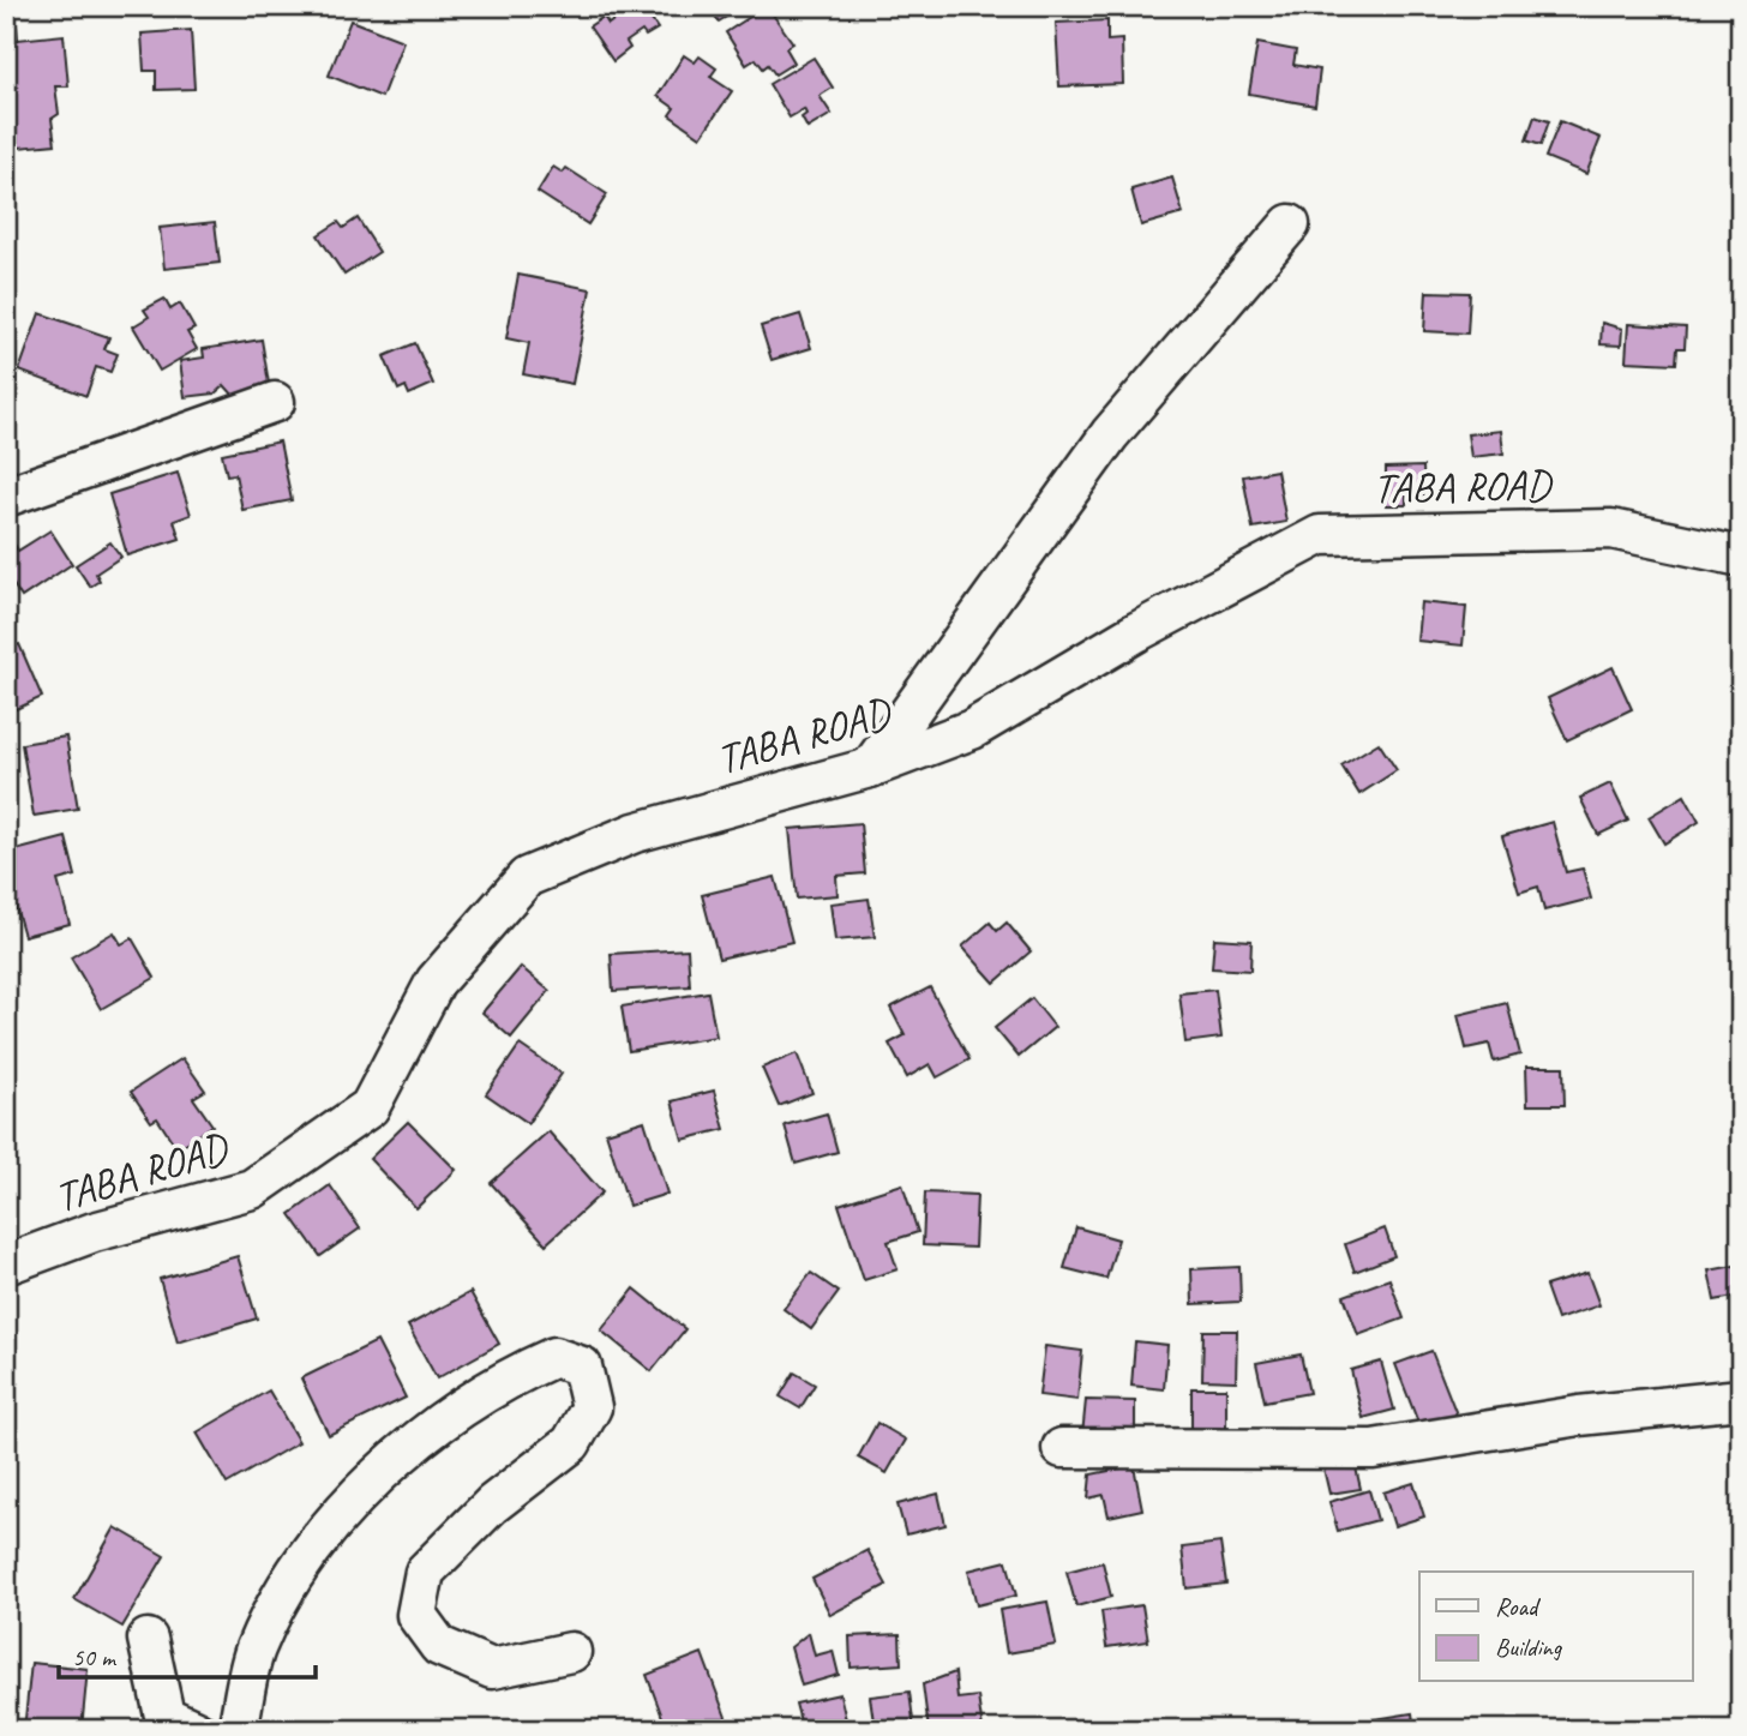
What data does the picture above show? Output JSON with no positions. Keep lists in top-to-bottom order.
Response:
{
  "streets": {
    "street": ["TABA ROAD"]
  },
  "legend": ["Road", "Building"],
  "scale_bar": "50 m"
}
